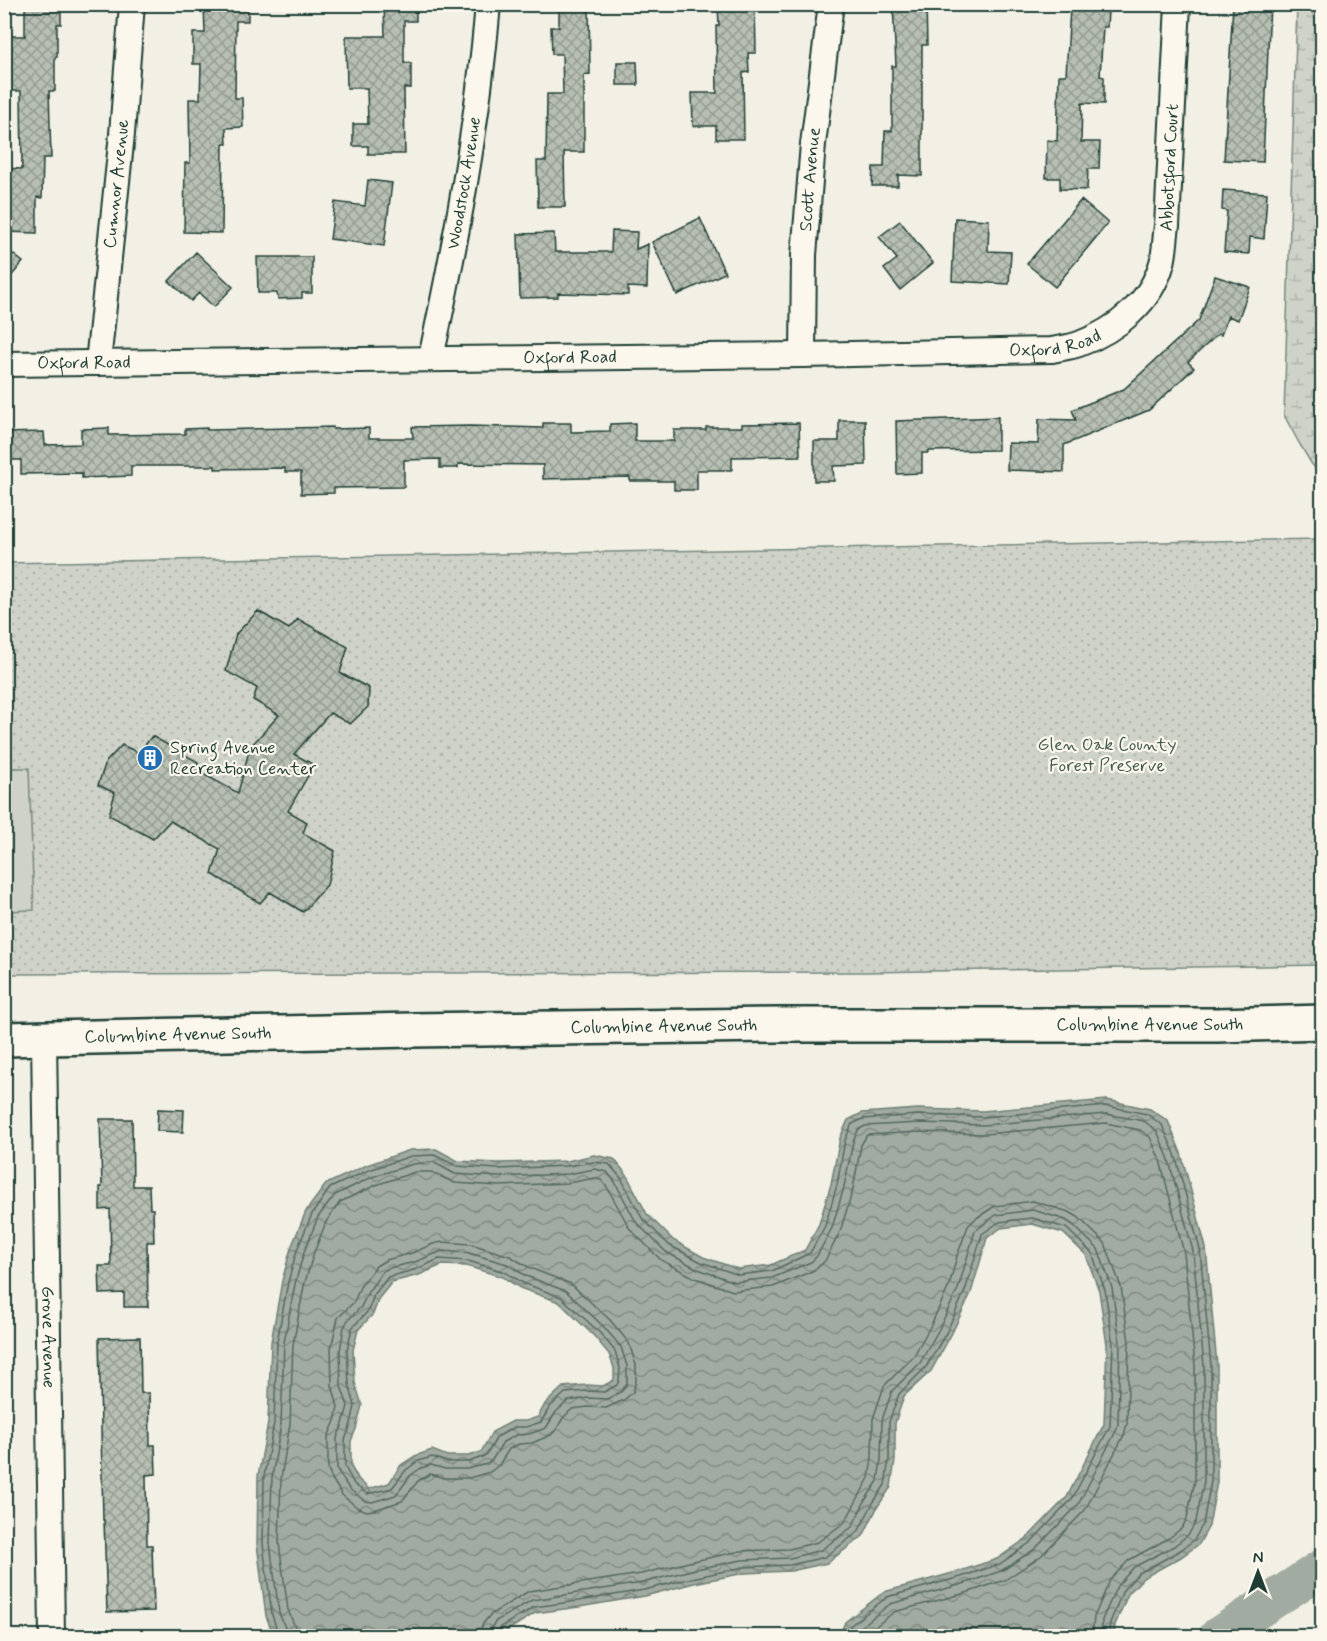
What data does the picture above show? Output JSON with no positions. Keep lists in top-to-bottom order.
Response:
{
  "streets": {
    "main road": ["Columbine Avenue South"],
    "street": [
      "Abbotsford Court",
      "Scott Avenue",
      "Woodstock Avenue",
      "Cumnor Avenue",
      "Oxford Road",
      "Grove Avenue"
    ]
  },
  "crossings": [
    ["Abbotsford Court", "Oxford Road"],
    ["Scott Avenue", "Oxford Road"],
    ["Woodstock Avenue", "Oxford Road"],
    ["Cumnor Avenue", "Oxford Road"],
    ["Columbine Avenue South", "Grove Avenue"]
  ],
  "parks": ["Glen Oak County Forest Preserve"],
  "places": {
    "building": ["Spring Avenue Recreation Center"]
  },
  "north": "top"
}
